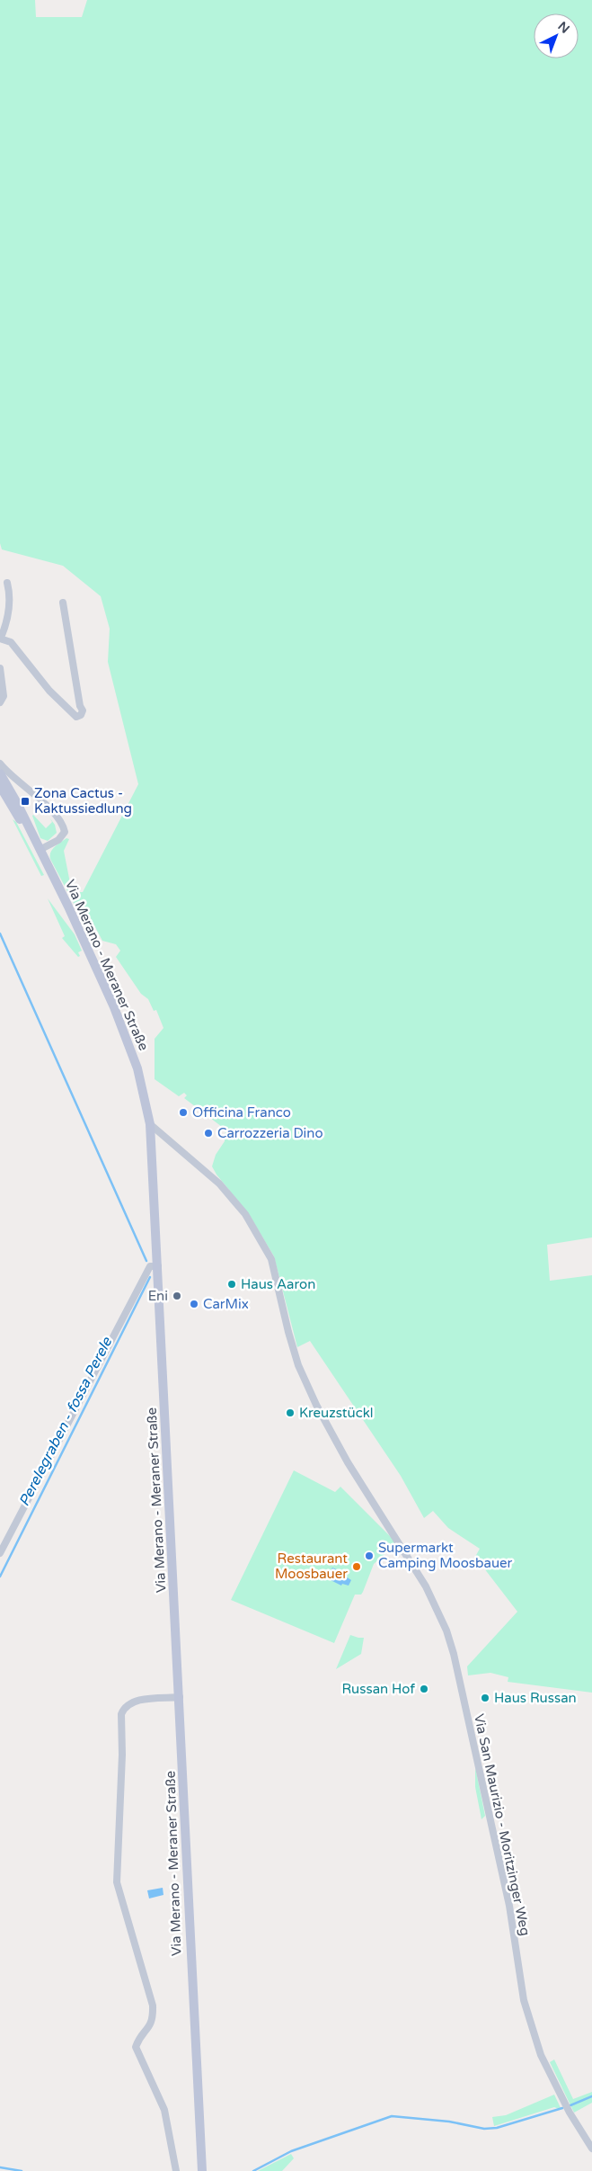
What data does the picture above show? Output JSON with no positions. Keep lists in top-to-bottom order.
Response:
{
  "streets": {
    "main road": ["Via Merano - Meraner Straße"],
    "street": ["Via San Maurizio - Moritzinger Weg"]
  },
  "crossings": [
    ["Via Merano - Meraner Straße", "Via San Maurizio - Moritzinger Weg"]
  ],
  "water": ["Perelegraben - fossa Perele"],
  "places": {
    "transit": ["Zona Cactus - Kaktussiedlung"],
    "other": [
      "Officina Franco",
      "Carrozzeria Dino",
      "Haus Aaron",
      "Eni",
      "CarMix",
      "Kreuzstückl",
      "Supermarkt Camping Moosbauer",
      "Restaurant Moosbauer",
      "Russan Hof",
      "Haus Russan"
    ]
  },
  "north": "top right"
}
